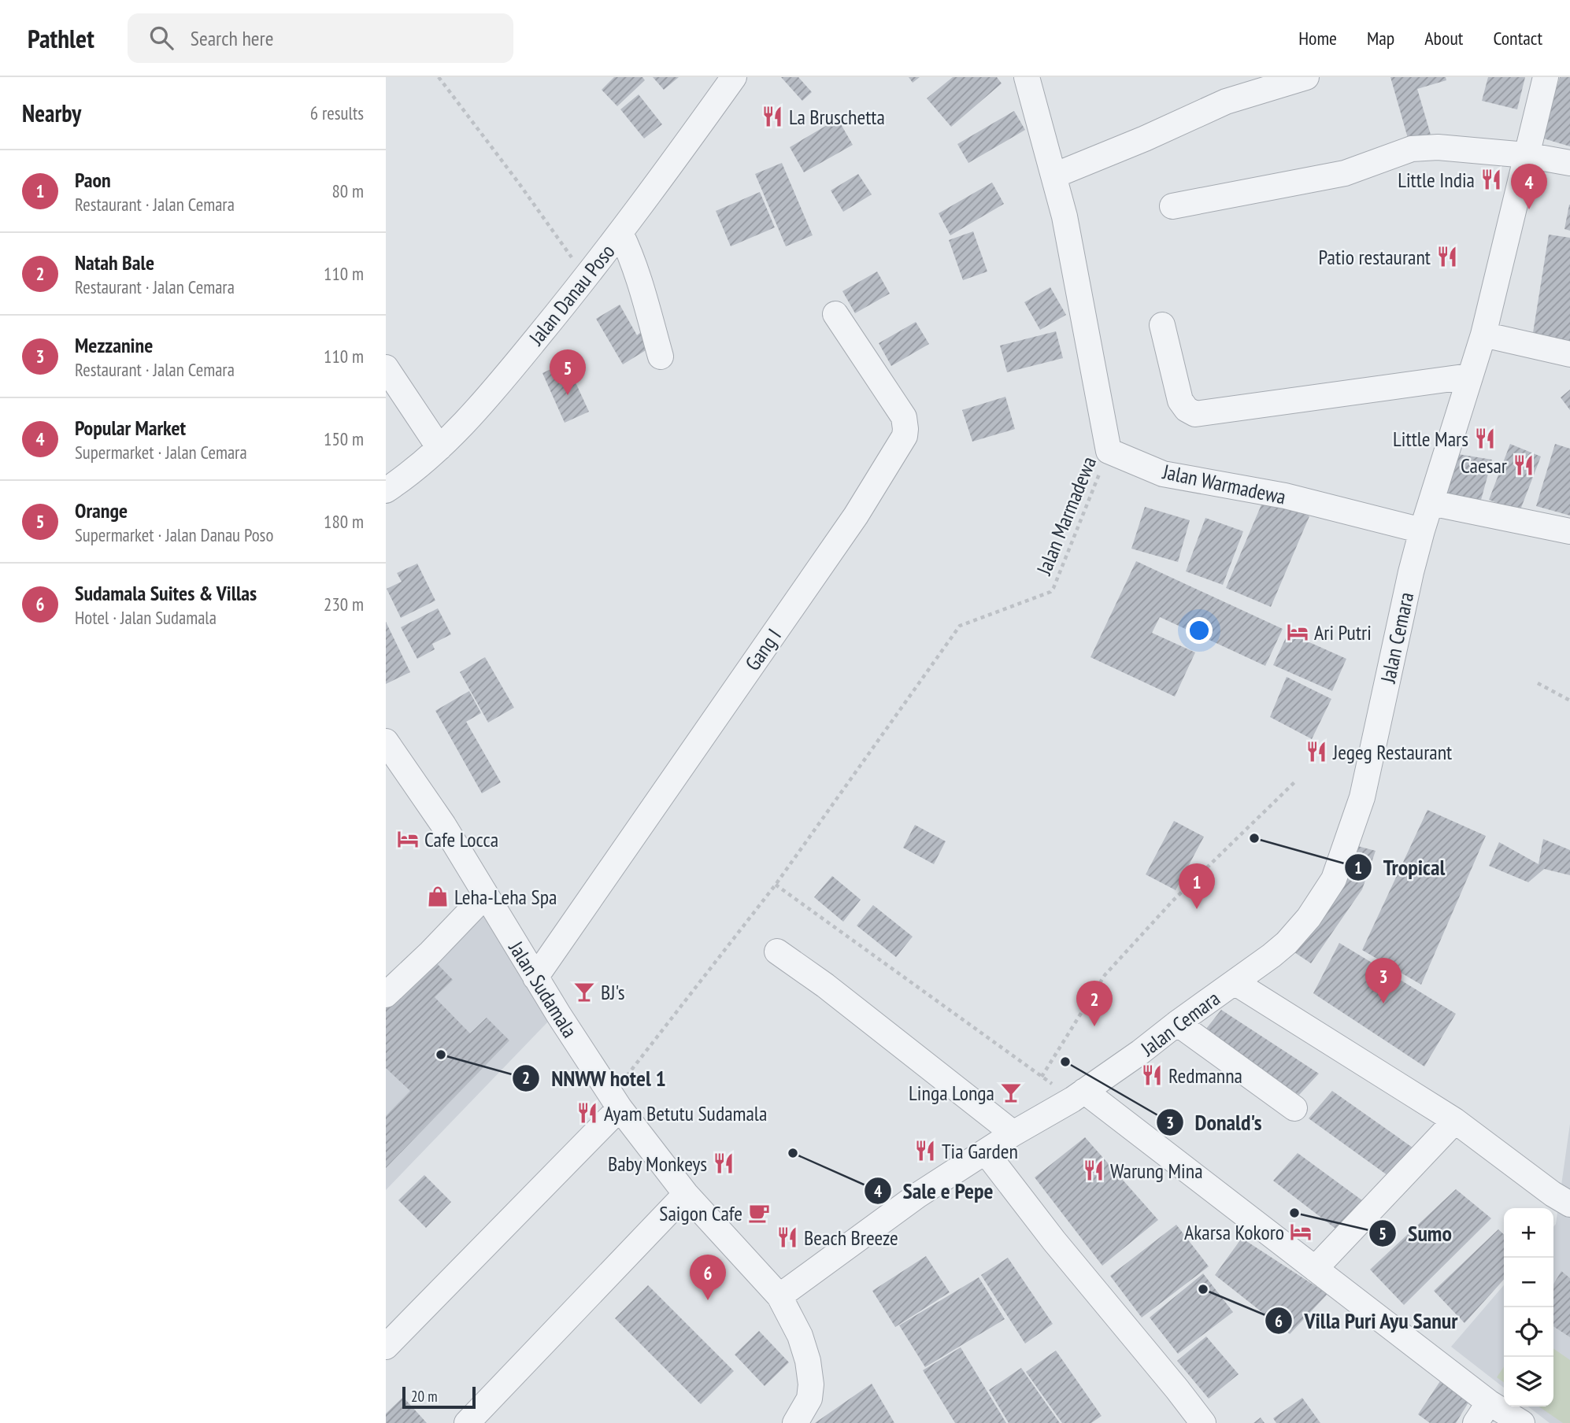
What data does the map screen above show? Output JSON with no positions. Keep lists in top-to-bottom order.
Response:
{
  "streets": {
    "street": [
      "Jalan Danau Poso",
      "Jalan Warmadewa",
      "Jalan Cemara",
      "Gang I",
      "Jalan Sudamala"
    ],
    "path": ["Jalan Marmadewa"]
  },
  "crossings": [
    ["Jalan Warmadewa", "Jalan Marmadewa"],
    ["Jalan Warmadewa", "Jalan Cemara"],
    ["Jalan Cemara", "Jalan Sudamala"],
    ["Gang I", "Jalan Sudamala"]
  ],
  "places": {
    "restaurant": [
      "La Bruschetta",
      "Little India",
      "Patio restaurant",
      "Little Mars",
      "Caesar",
      "Jegeg Restaurant",
      "Redmanna",
      "Ayam Betutu Sudamala",
      "Tia Garden",
      "Baby Monkeys",
      "Warung Mina",
      "Beach Breeze"
    ],
    "hotel": ["Ari Putri", "Cafe Locca", "Akarsa Kokoro"],
    "other": [
      "Tropical",
      "NNWW hotel 1",
      "Donald's",
      "Sale e Pepe",
      "Sumo",
      "Villa Puri Ayu Sanur"
    ],
    "shop": ["Leha-Leha Spa"],
    "bar": ["BJ's", "Linga Longa"],
    "cafe": ["Saigon Cafe"]
  },
  "scale_bar": "20 m",
  "page": {
    "header": "Pathlet",
    "search": "Search here",
    "nav": [
      "Home",
      "Map",
      "About",
      "Contact"
    ],
    "heading": ["Nearby", "6 results"],
    "list": [
      {
        "mark": "1",
        "name": "Paon",
        "note": "Restaurant · Jalan Cemara",
        "value": "80 m"
      },
      {
        "mark": "2",
        "name": "Natah Bale",
        "note": "Restaurant · Jalan Cemara",
        "value": "110 m"
      },
      {
        "mark": "3",
        "name": "Mezzanine",
        "note": "Restaurant · Jalan Cemara",
        "value": "110 m"
      },
      {
        "mark": "4",
        "name": "Popular Market",
        "note": "Supermarket · Jalan Cemara",
        "value": "150 m"
      },
      {
        "mark": "5",
        "name": "Orange",
        "note": "Supermarket · Jalan Danau Poso",
        "value": "180 m"
      },
      {
        "mark": "6",
        "name": "Sudamala Suites & Villas",
        "note": "Hotel · Jalan Sudamala",
        "value": "230 m"
      }
    ],
    "pins": [
      "4",
      "5",
      "1",
      "3",
      "2",
      "6"
    ],
    "map_buttons": ["+", "−"],
    "scale": "20 m"
  }
}
